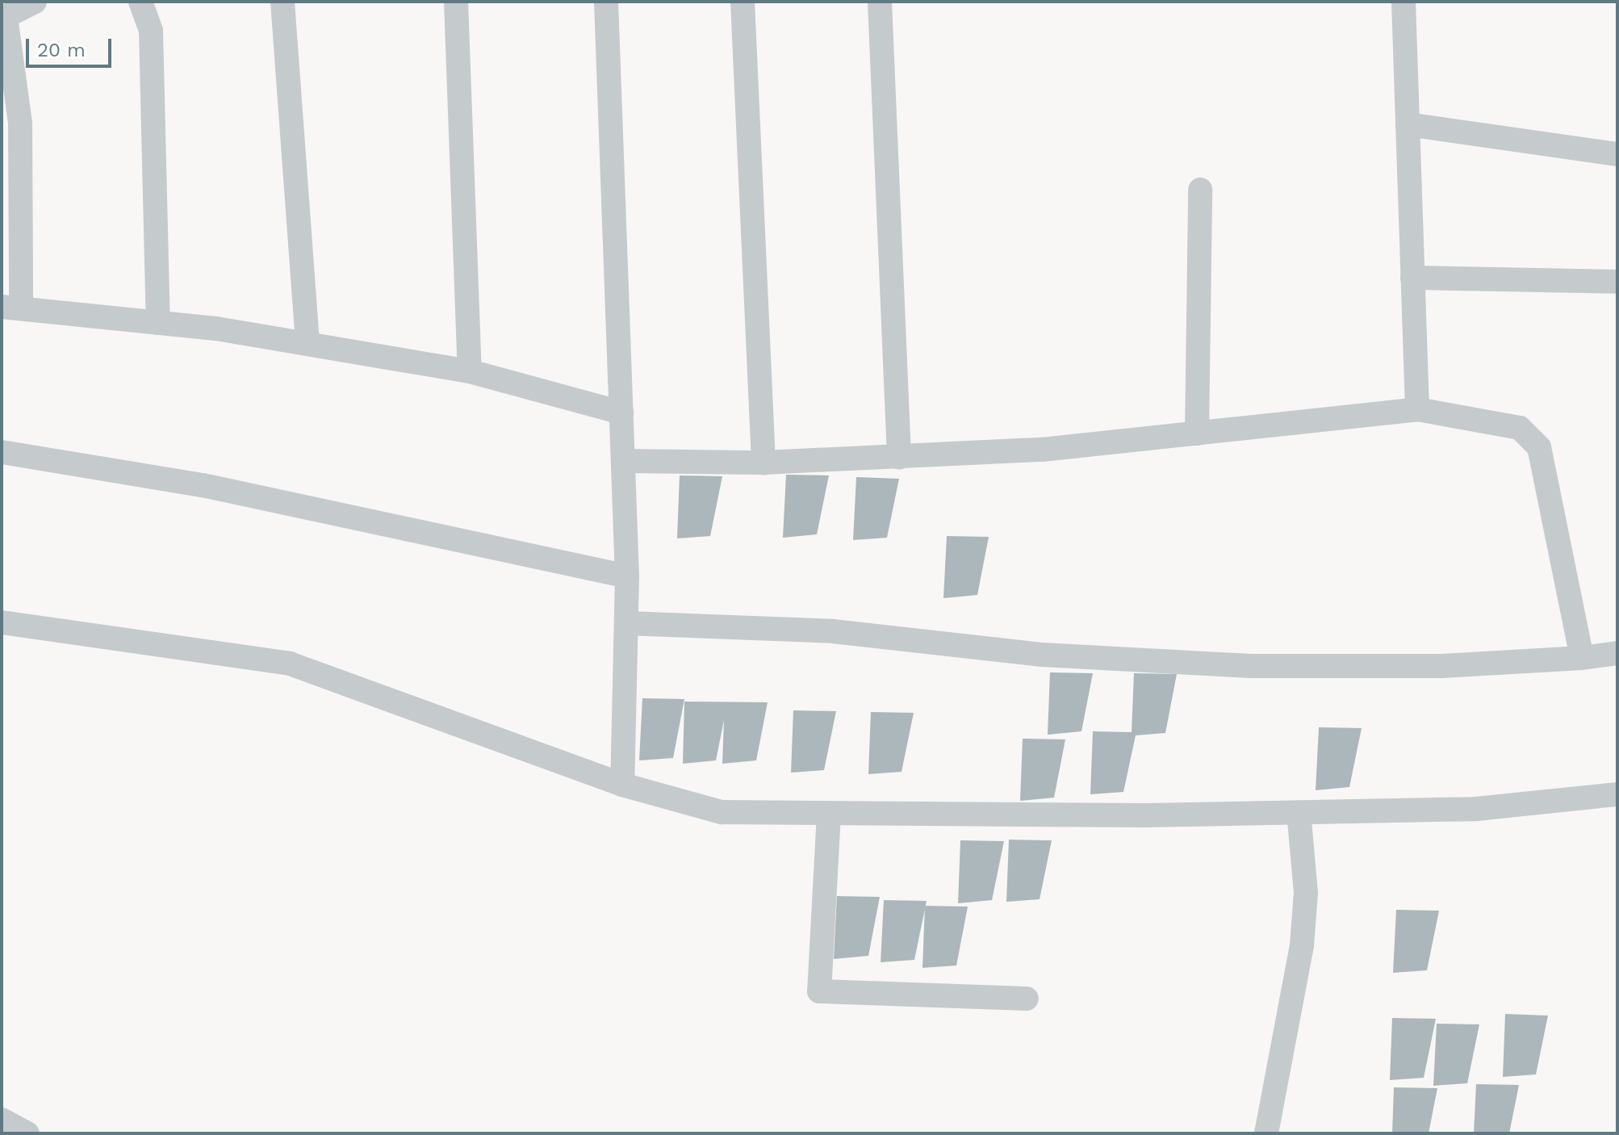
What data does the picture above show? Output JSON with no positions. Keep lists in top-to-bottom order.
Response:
{
  "scale_bar": "20 m"
}
